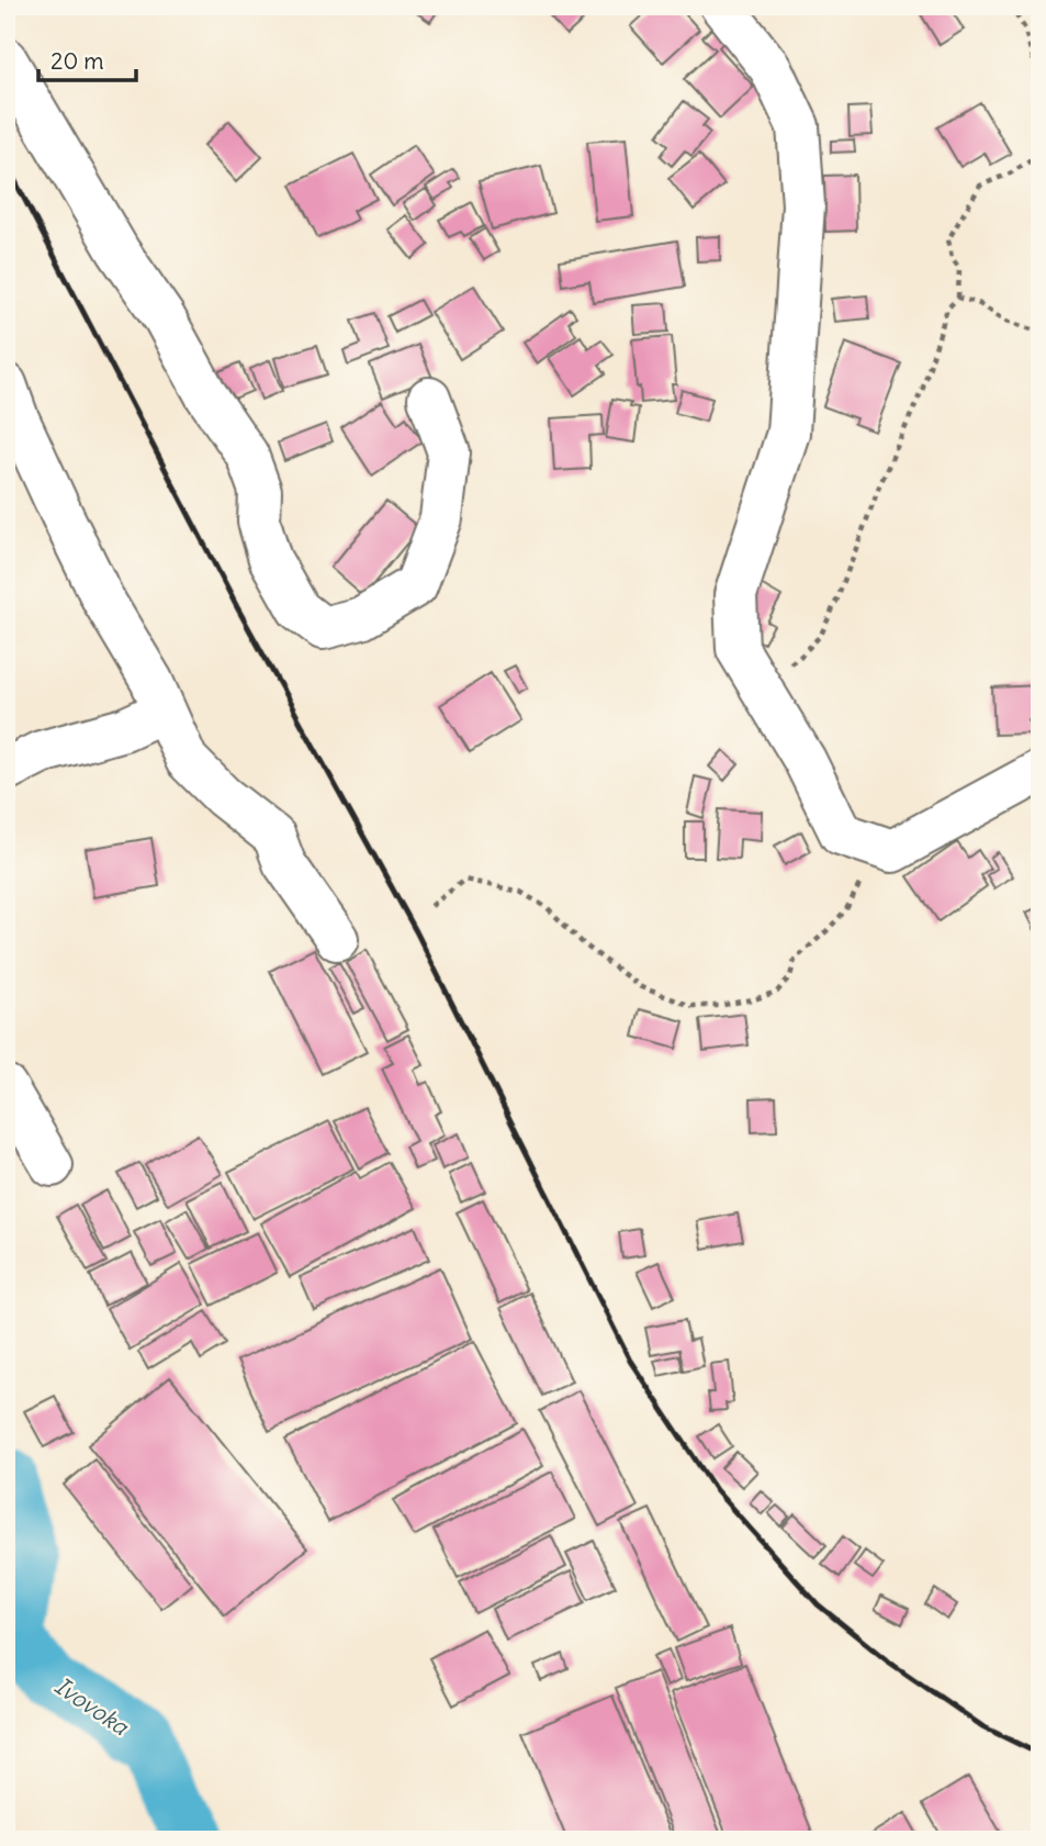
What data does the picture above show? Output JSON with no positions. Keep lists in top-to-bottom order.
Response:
{
  "water": ["Ivovoka"],
  "scale_bar": "20 m"
}
